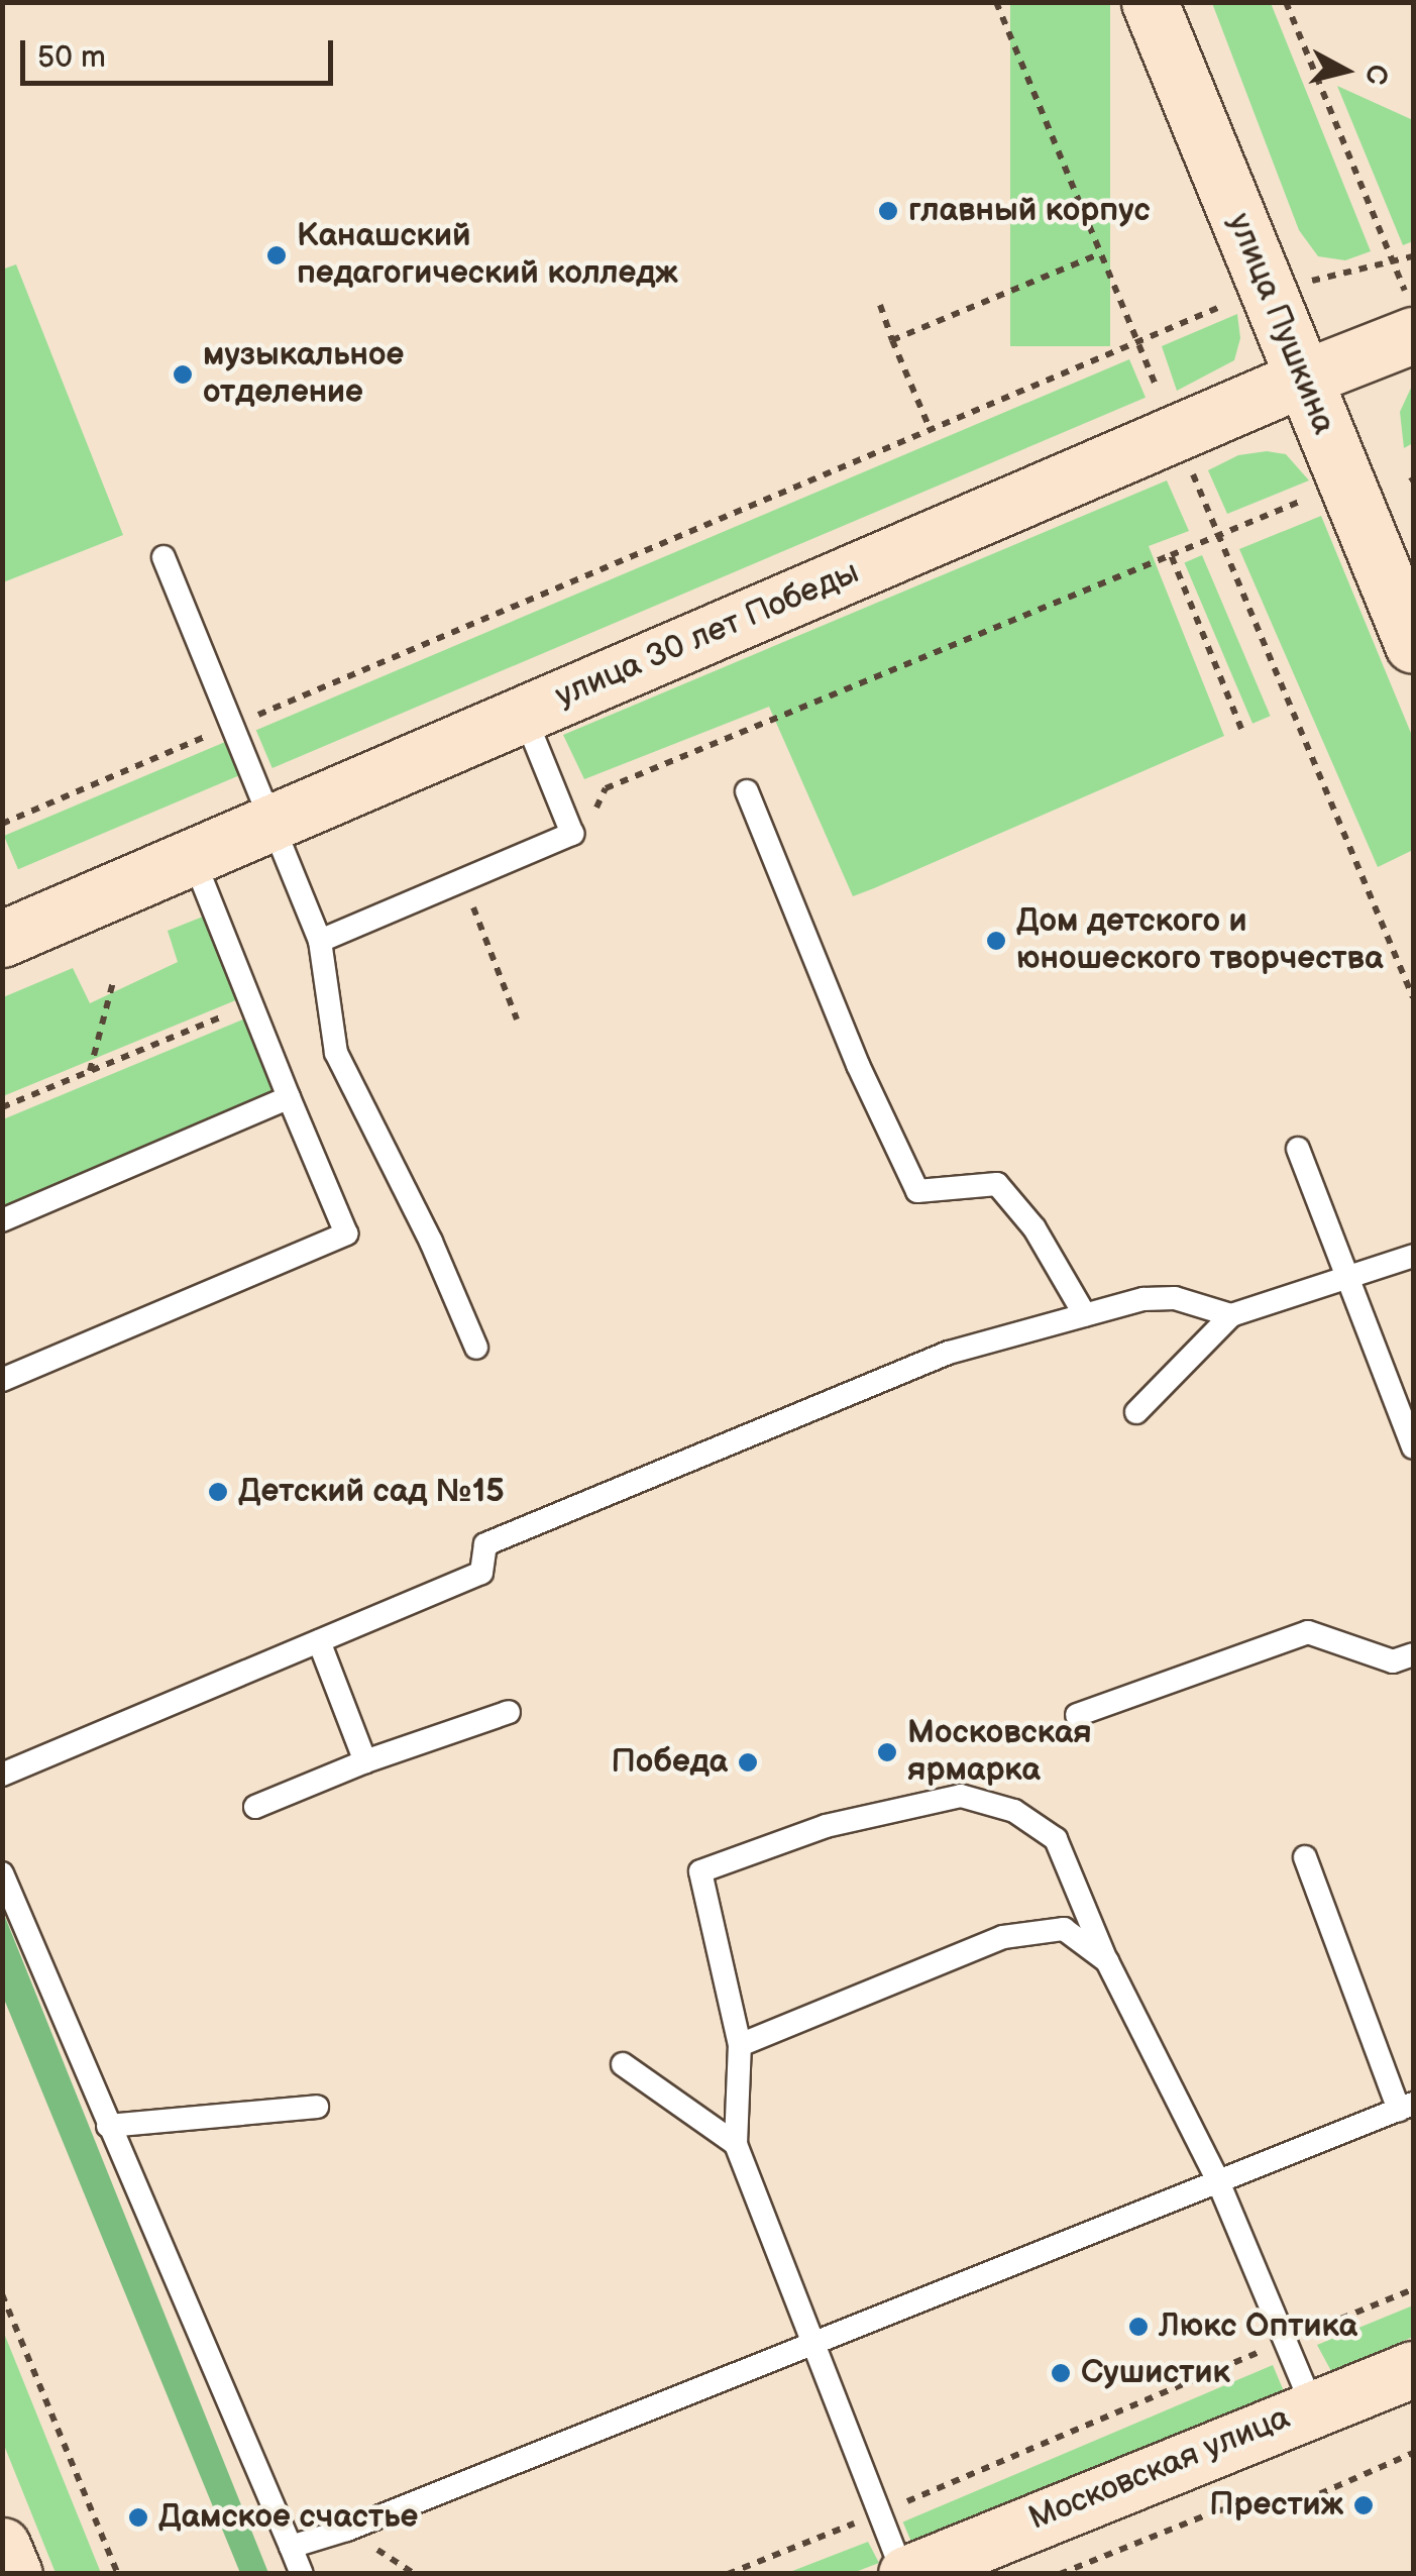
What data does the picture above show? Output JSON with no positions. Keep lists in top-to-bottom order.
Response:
{
  "streets": {
    "street": ["улица Пушкина", "улица 30 лет Победы", "Московская улица"]
  },
  "crossings": [
    ["улица Пушкина", "улица 30 лет Победы"]
  ],
  "places": [
    "главный корпус",
    "Канашский педагогический колледж",
    "музыкальное отделение",
    "Дом детского и юношеского творчества",
    "Детский сад №15",
    "Московская ярмарка",
    "Победа",
    "Люкс Оптика",
    "Сушистик",
    "Престиж",
    "Дамское счастье"
  ],
  "scale_bar": "50 m",
  "north": "right"
}
